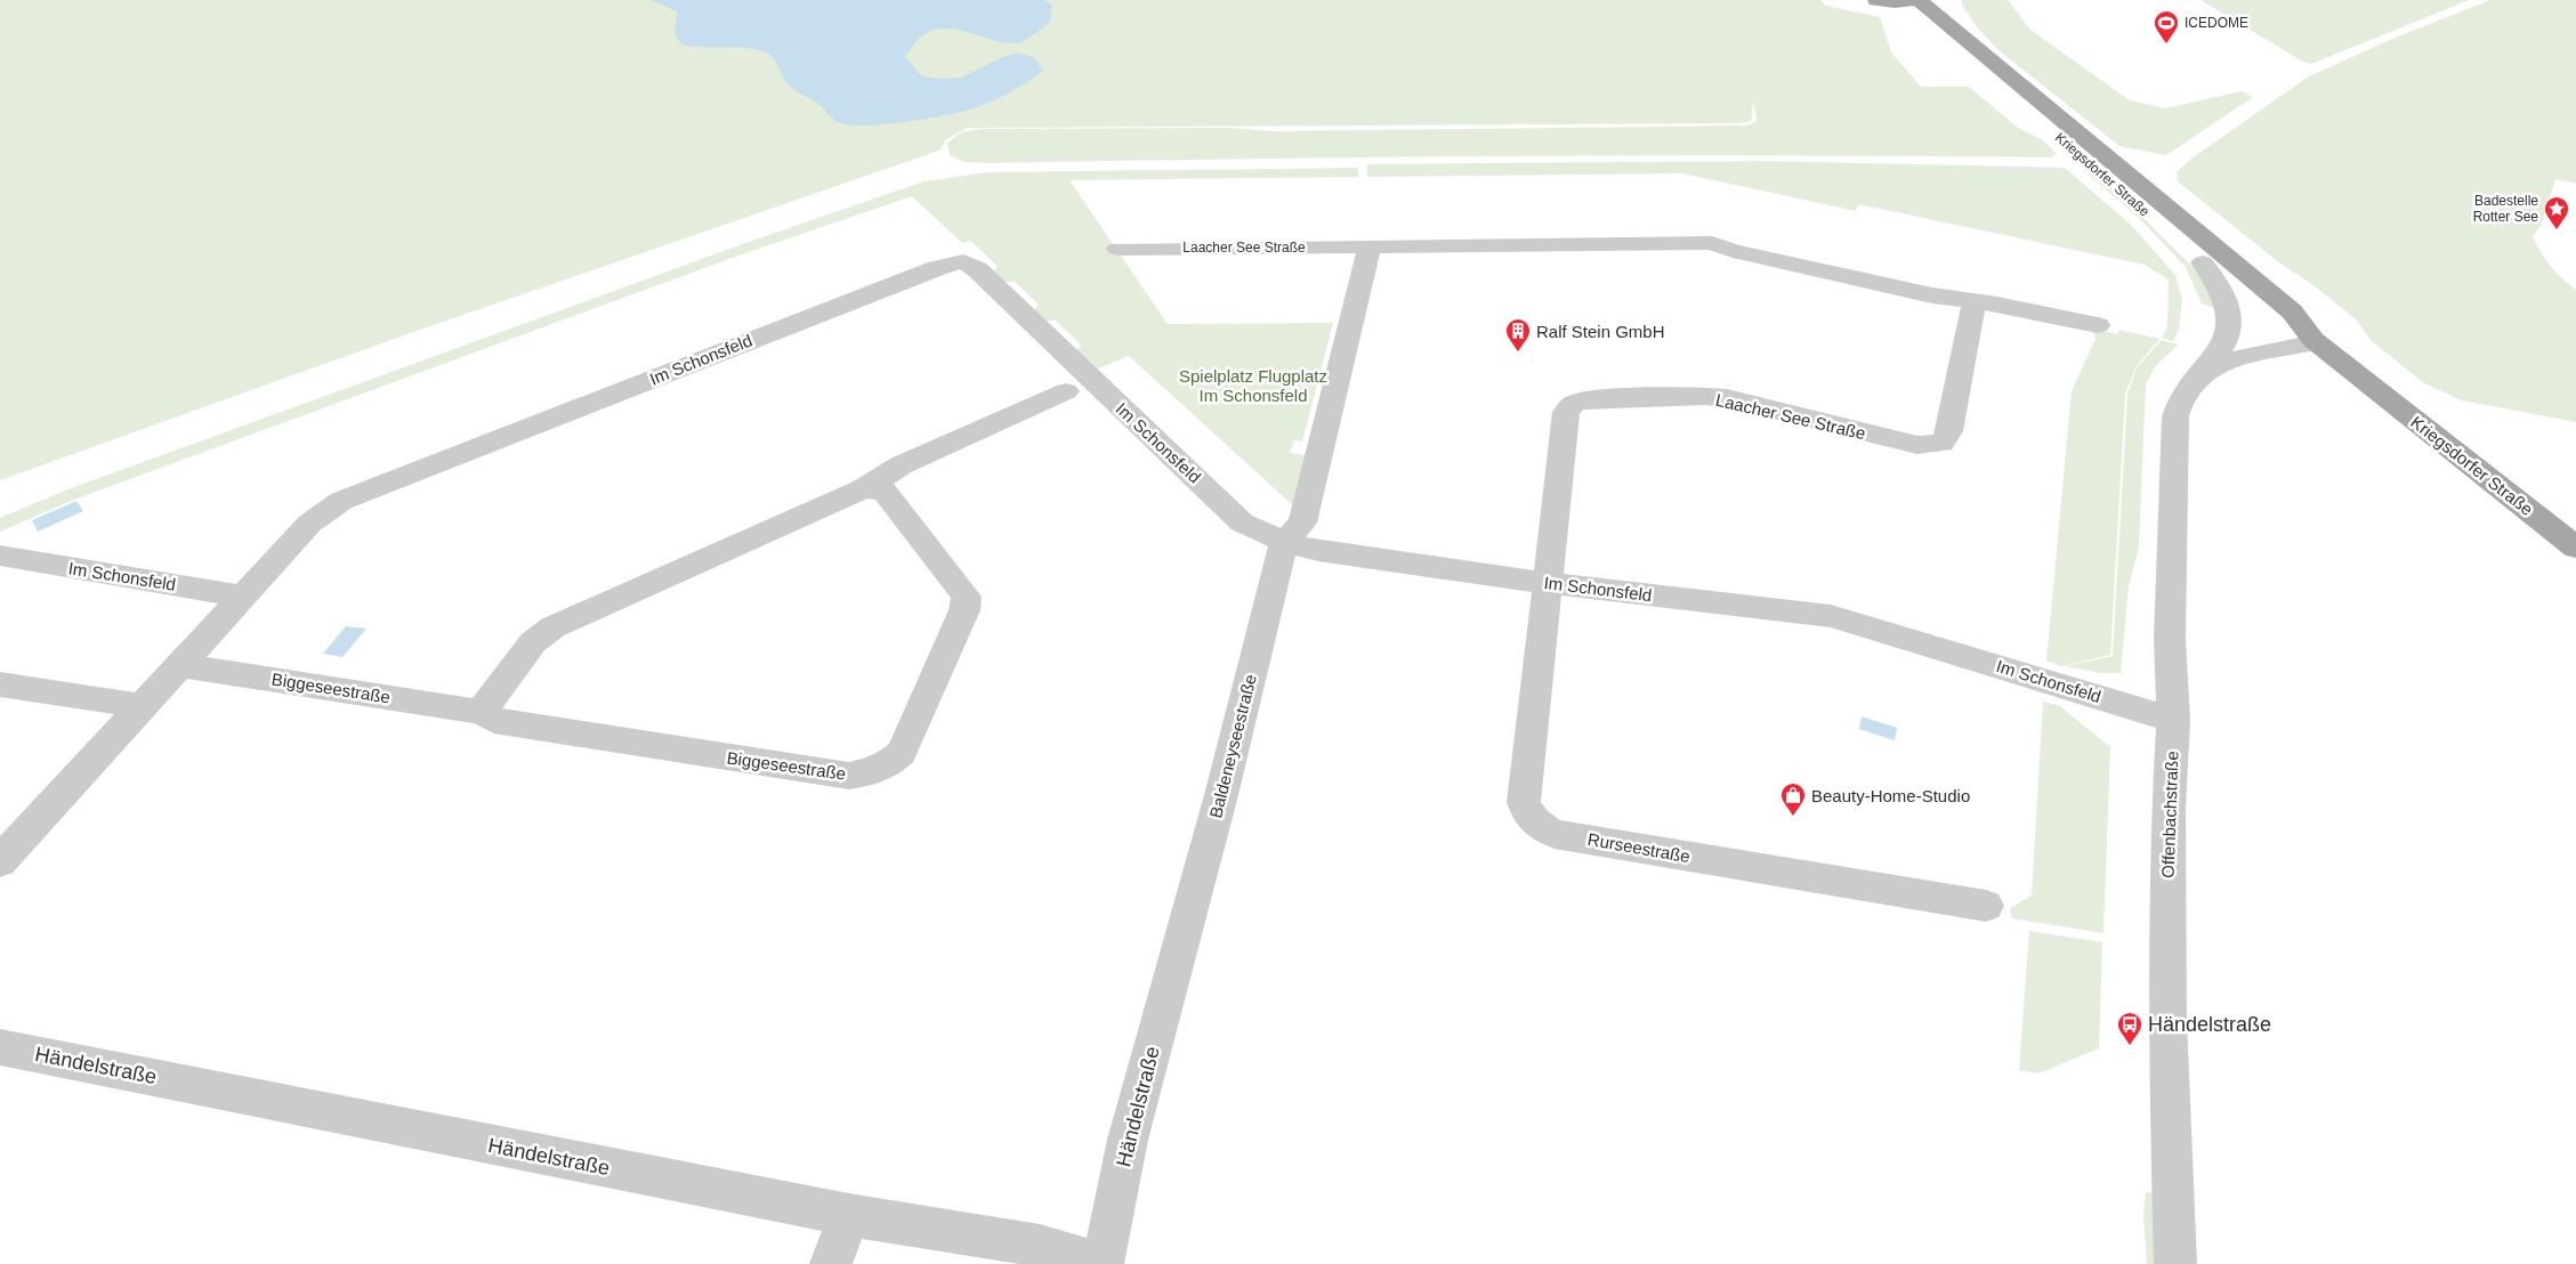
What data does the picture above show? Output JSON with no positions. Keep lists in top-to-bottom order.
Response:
{
  "streets": {
    "main road": ["Kriegsdorfer Straße"],
    "street": [
      "Laacher See Straße",
      "Im Schonsfeld",
      "Biggeseestraße",
      "Baldeneyseestraße",
      "Offenbachstraße",
      "Rurseestraße",
      "Händelstraße"
    ]
  },
  "crossings": [
    ["Kriegsdorfer Straße", "Offenbachstraße"],
    ["Laacher See Straße", "Im Schonsfeld"],
    ["Laacher See Straße", "Rurseestraße"],
    ["Im Schonsfeld", "Biggeseestraße"],
    ["Im Schonsfeld", "Baldeneyseestraße"],
    ["Im Schonsfeld", "Offenbachstraße"],
    ["Im Schonsfeld", "Rurseestraße"],
    ["Baldeneyseestraße", "Händelstraße"]
  ],
  "parks": ["Spielplatz Flugplatz Im Schonsfeld"],
  "places": {
    "sports": ["ICEDOME"],
    "place": ["Badestelle Rotter See"],
    "building": ["Ralf Stein GmbH"],
    "shop": ["Beauty-Home-Studio"],
    "bus stop": ["Händelstraße"]
  }
}
